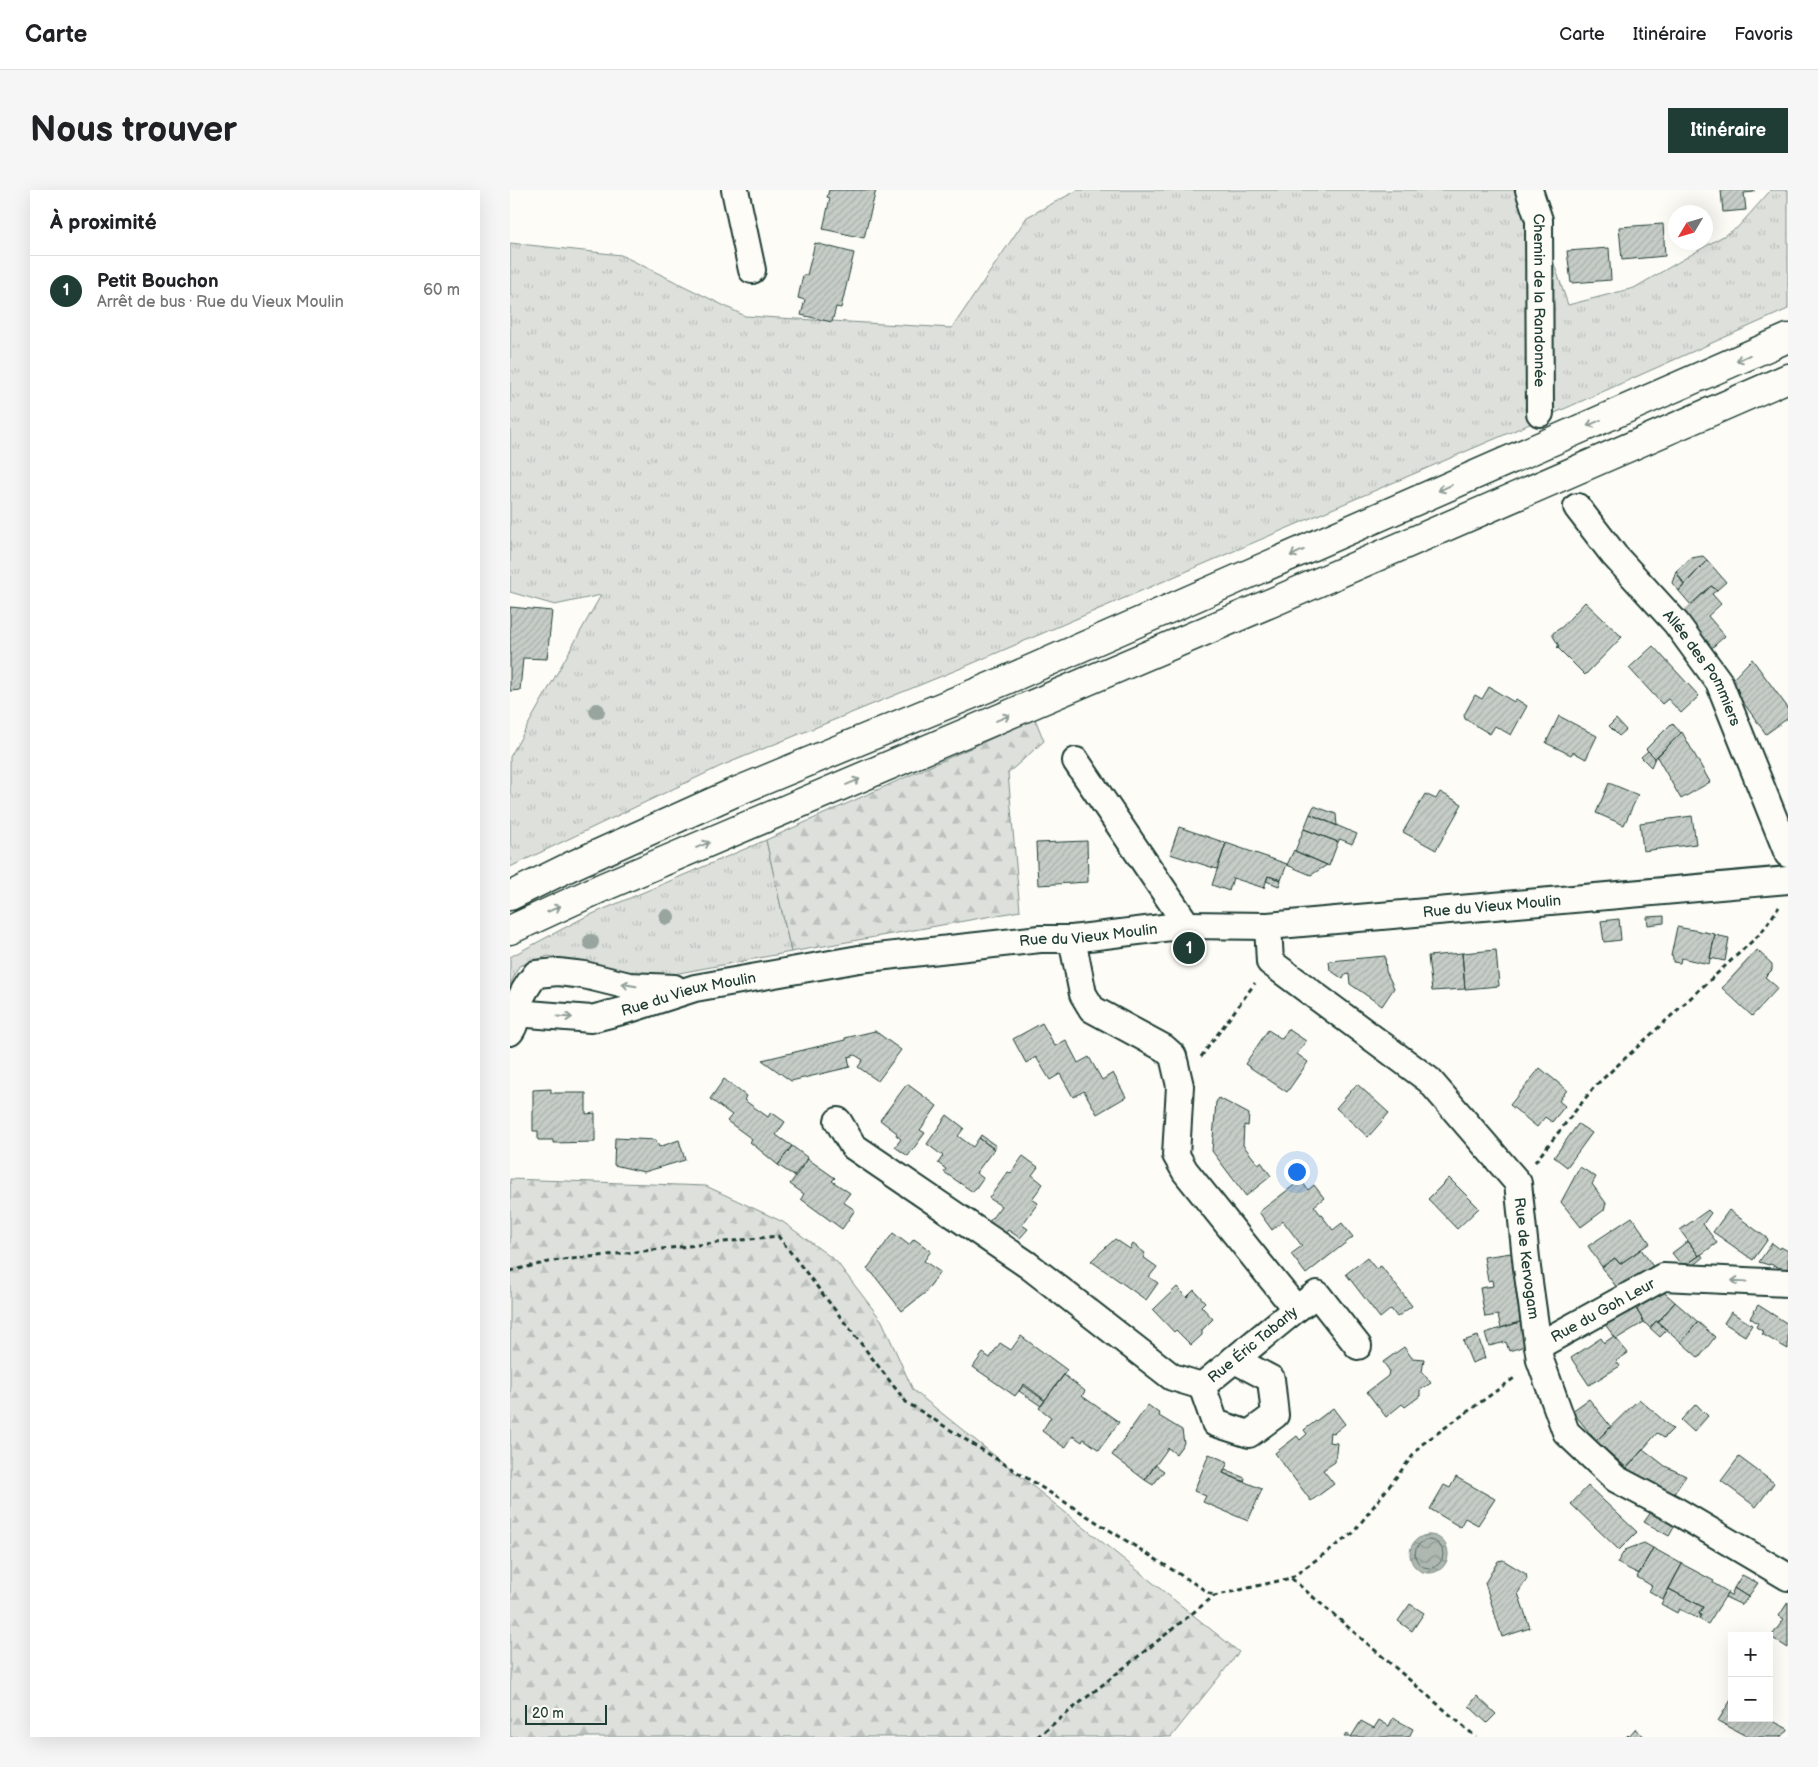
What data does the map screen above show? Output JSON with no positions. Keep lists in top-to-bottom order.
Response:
{
  "streets": {
    "street": [
      "Chemin de la Randonnée",
      "Allée des Pommiers",
      "Rue du Vieux Moulin",
      "Rue de Kervogam",
      "Rue du Goh Leur",
      "Rue Éric Tabarly"
    ]
  },
  "crossings": [
    ["Rue du Vieux Moulin", "Rue Éric Tabarly"],
    ["Rue de Kervogam", "Rue du Goh Leur"]
  ],
  "one_way": ["Rue du Goh Leur"],
  "scale_bar": "20 m",
  "north": "bottom left",
  "page": {
    "header": "Carte",
    "nav": ["Carte", "Itinéraire", "Favoris"],
    "buttons": "Itinéraire",
    "title": "Nous trouver",
    "heading": "À proximité",
    "list": [
      {
        "mark": "1",
        "name": "Petit Bouchon",
        "note": "Arrêt de bus · Rue du Vieux Moulin",
        "value": "60 m"
      }
    ],
    "pins": "1",
    "map_buttons": ["+", "−"],
    "scale": "20 m"
  }
}
